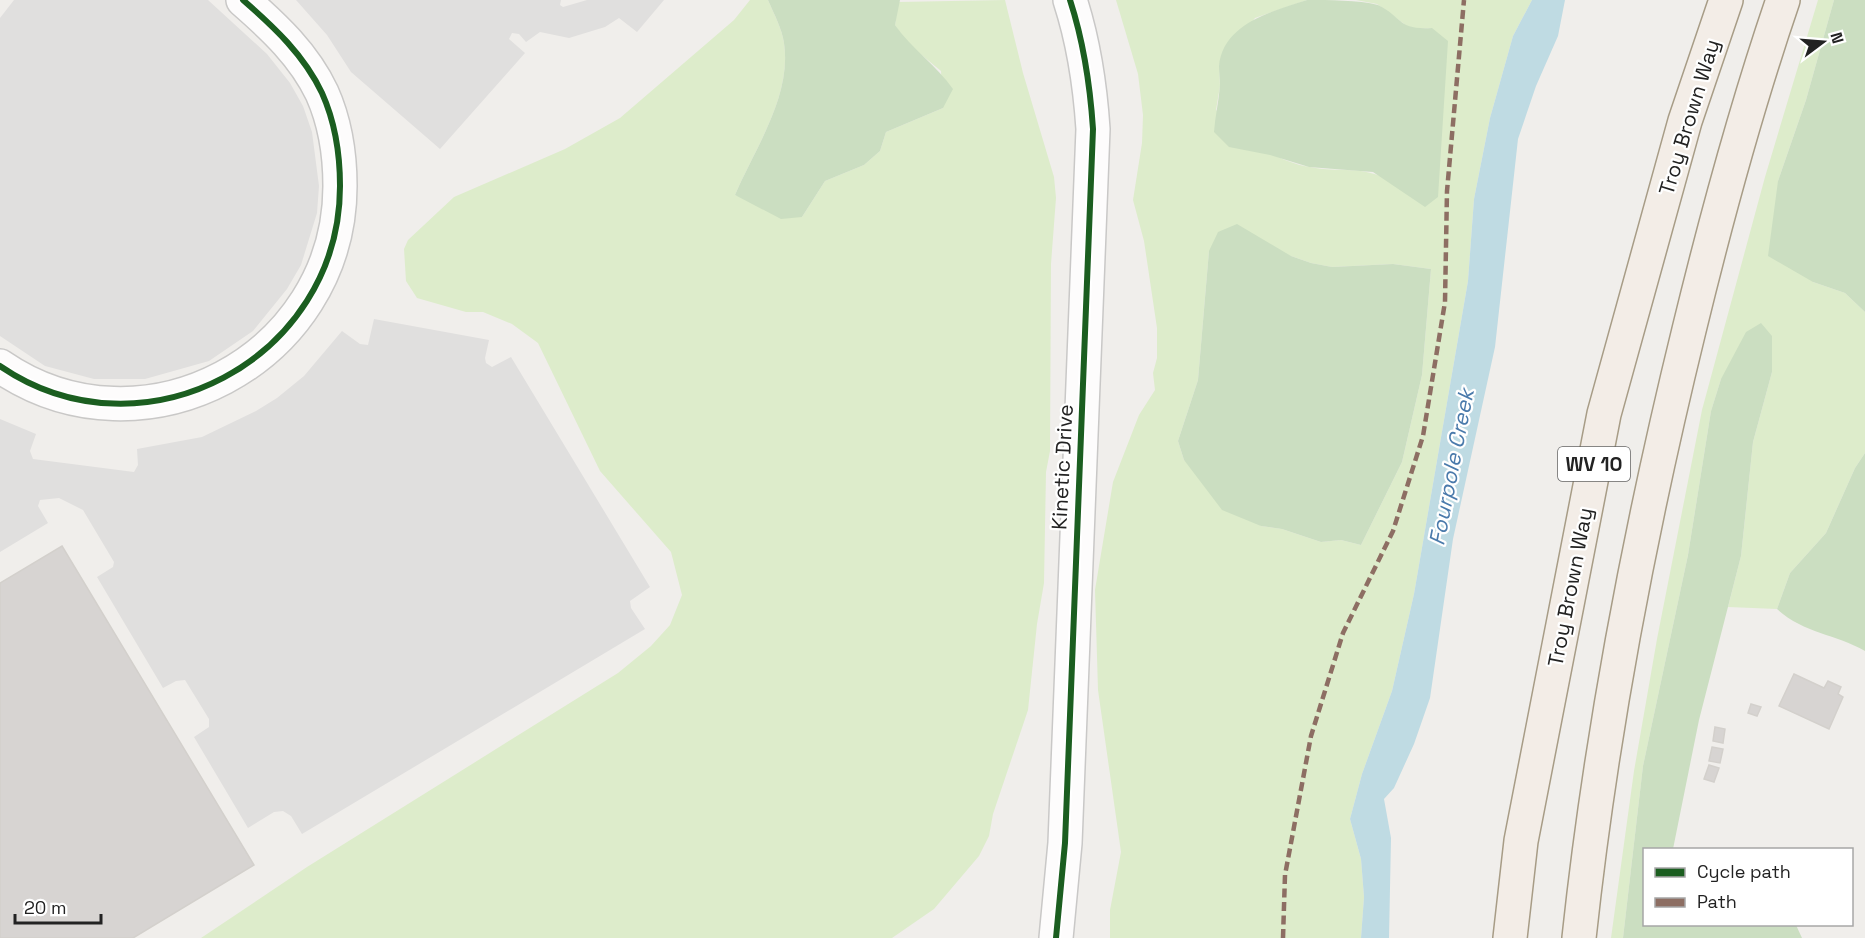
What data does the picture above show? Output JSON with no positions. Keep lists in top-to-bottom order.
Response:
{
  "streets": {
    "main road": ["Troy Brown Way", "WV 10"],
    "street": ["Kinetic Drive"]
  },
  "water": ["Fourpole Creek"],
  "legend": ["Cycle path", "Path"],
  "scale_bar": "20 m",
  "north": "right"
}
